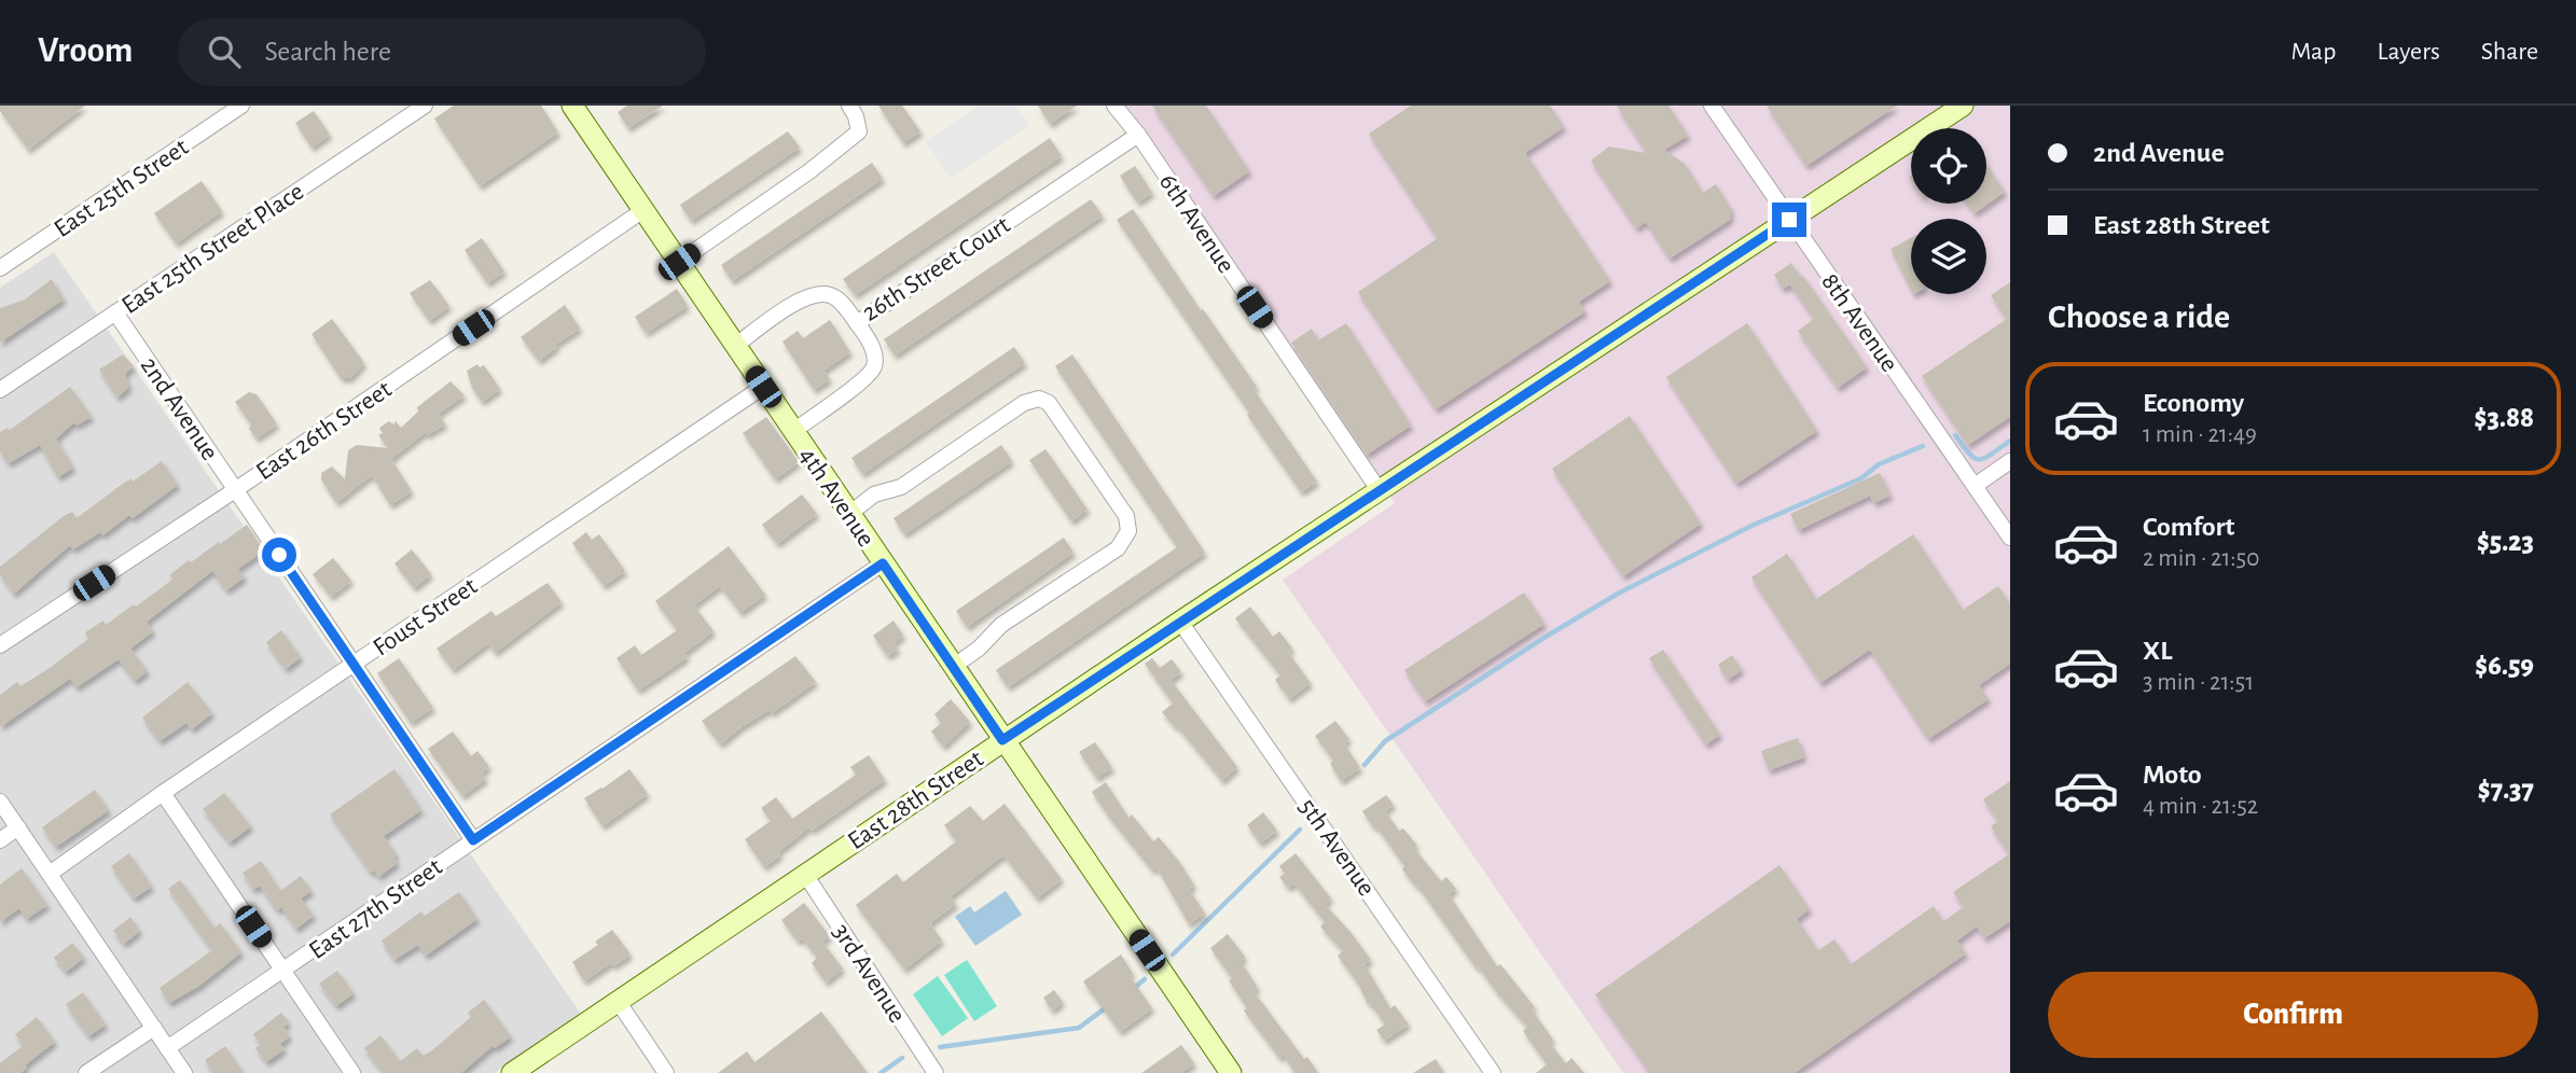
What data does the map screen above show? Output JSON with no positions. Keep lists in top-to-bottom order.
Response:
{
  "streets": {
    "street": [
      "East 25th Street",
      "6th Avenue",
      "East 25th Street Place",
      "26th Street Court",
      "8th Avenue",
      "2nd Avenue",
      "East 26th Street",
      "4th Avenue",
      "Foust Street",
      "East 28th Street",
      "5th Avenue",
      "East 27th Street",
      "3rd Avenue"
    ]
  },
  "crossings": [
    ["6th Avenue", "26th Street Court"],
    ["6th Avenue", "East 28th Street"],
    ["East 25th Street Place", "2nd Avenue"],
    ["26th Street Court", "4th Avenue"],
    ["8th Avenue", "East 28th Street"],
    ["2nd Avenue", "East 26th Street"],
    ["2nd Avenue", "Foust Street"],
    ["2nd Avenue", "East 27th Street"],
    ["East 26th Street", "4th Avenue"],
    ["4th Avenue", "Foust Street"],
    ["4th Avenue", "East 28th Street"],
    ["4th Avenue", "East 27th Street"],
    ["East 28th Street", "5th Avenue"],
    ["East 28th Street", "3rd Avenue"]
  ],
  "page": {
    "header": "Vroom",
    "search": "Search here",
    "nav": ["Map", "Layers", "Share"],
    "banner": ["2nd Avenue", "East 28th Street"],
    "heading": "Choose a ride",
    "list": [
      {
        "name": "Economy",
        "note": "1 min · 21:49",
        "value": "$3.88"
      },
      {
        "name": "Comfort",
        "note": "2 min · 21:50",
        "value": "$5.23"
      },
      {
        "name": "XL",
        "note": "3 min · 21:51",
        "value": "$6.59"
      },
      {
        "name": "Moto",
        "note": "4 min · 21:52",
        "value": "$7.37"
      }
    ],
    "buttons": "Confirm"
  }
}
